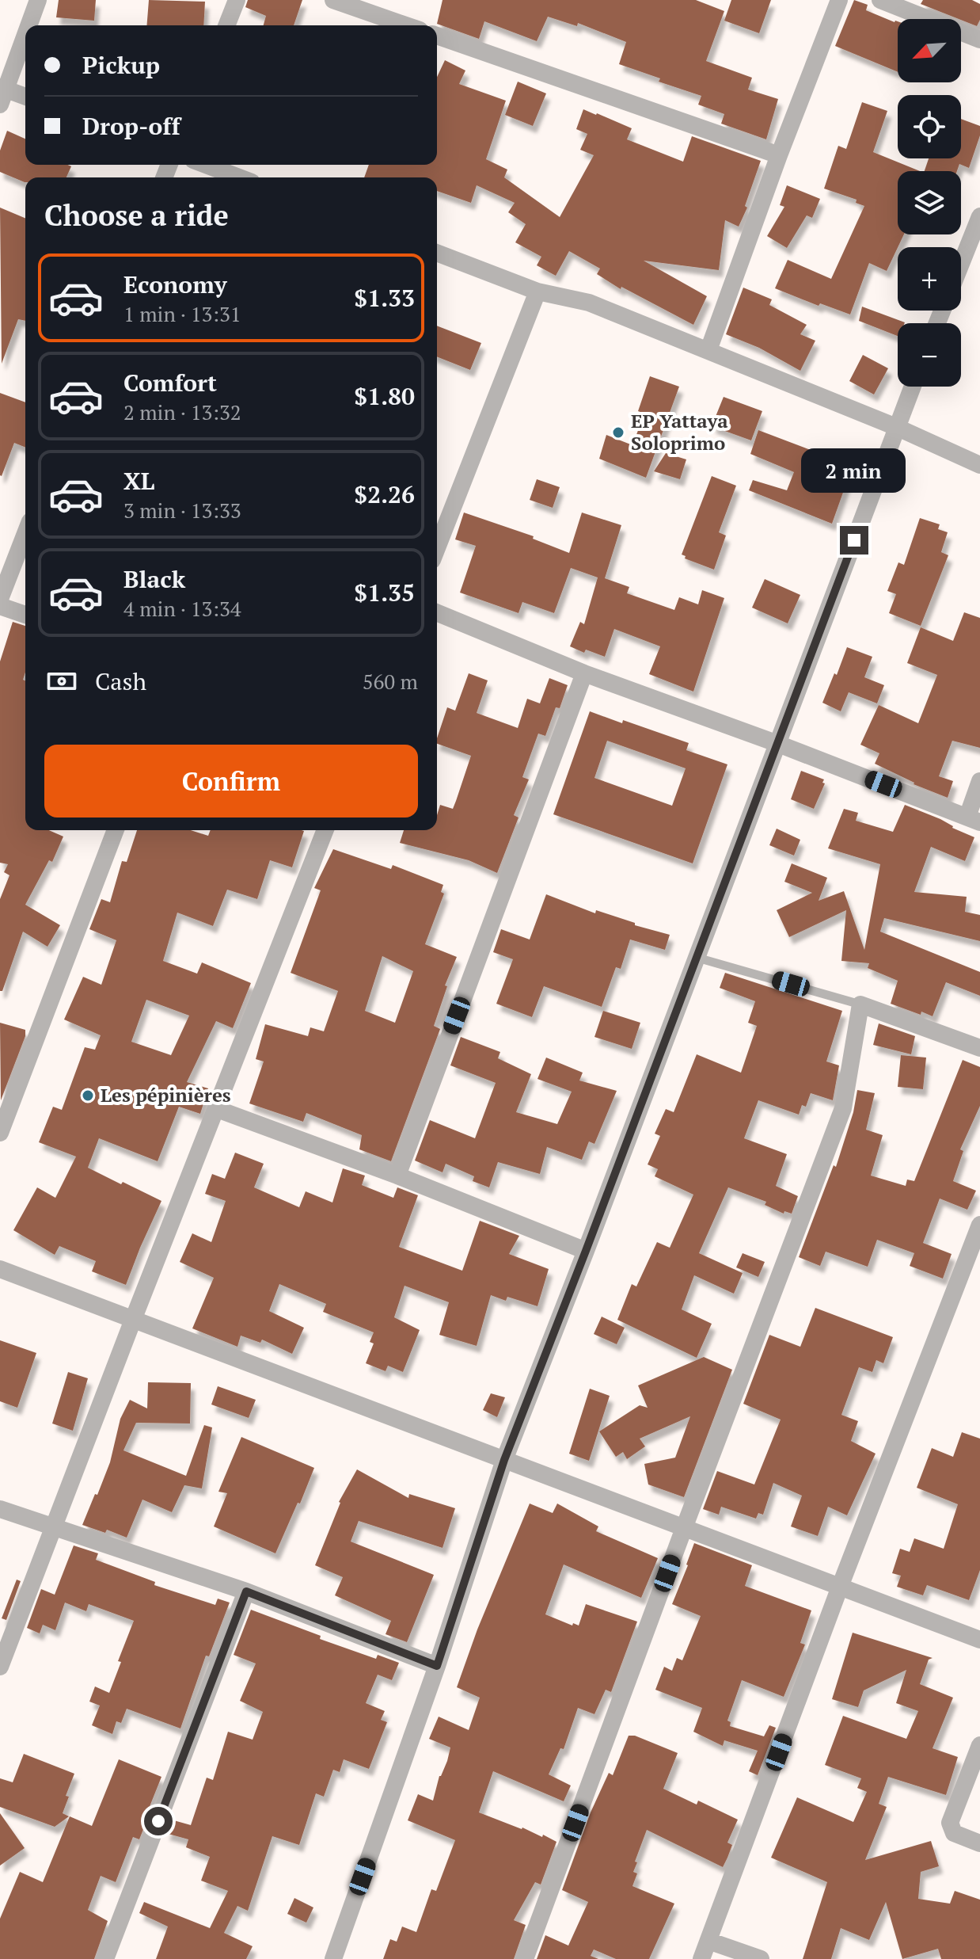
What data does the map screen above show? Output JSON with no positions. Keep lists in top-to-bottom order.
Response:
{
  "places": ["EP Yattaya Soloprimo", "Les pépinières"],
  "north": "bottom left",
  "page": {
    "map_buttons": ["+", "−"],
    "banner": ["Pickup", "Drop-off"],
    "heading": "Choose a ride",
    "list": [
      {
        "name": "Economy",
        "note": "1 min · 13:31",
        "value": "$1.33"
      },
      {
        "name": "Comfort",
        "note": "2 min · 13:32",
        "value": "$1.80"
      },
      {
        "name": "XL",
        "note": "3 min · 13:33",
        "value": "$2.26"
      },
      {
        "name": "Black",
        "note": "4 min · 13:34",
        "value": "$1.35"
      }
    ],
    "bubble": "2 min",
    "pay": ["Cash", "560 m"],
    "buttons": "Confirm"
  }
}
